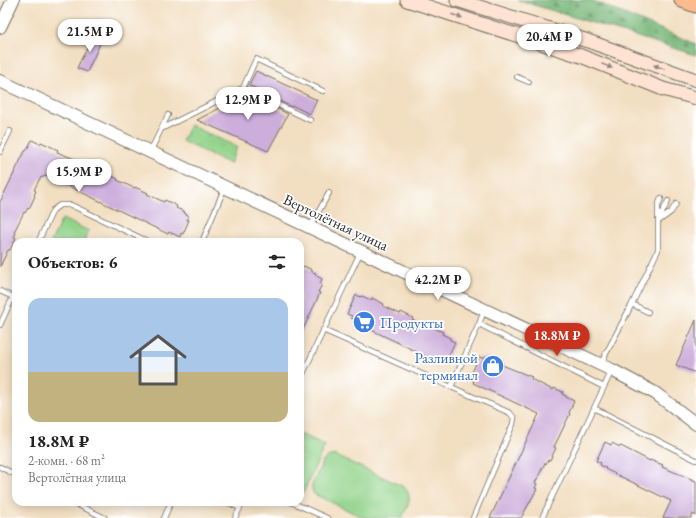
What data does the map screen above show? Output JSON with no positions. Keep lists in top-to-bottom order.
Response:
{
  "streets": {
    "street": ["Вертолётная улица"]
  },
  "places": {
    "supermarket": ["Продукты"],
    "shop": ["Разливной терминал"]
  },
  "page": {
    "price": [
      "21.5M ₽",
      "20.4M ₽",
      "12.9M ₽",
      "15.9M ₽",
      "42.2M ₽",
      "18.8M ₽"
    ],
    "heading": "Объектов: 6",
    "list": [
      {
        "name": "18.8M ₽",
        "note": "2-комн. · 68 m² · Вертолётная улица"
      }
    ]
  }
}
